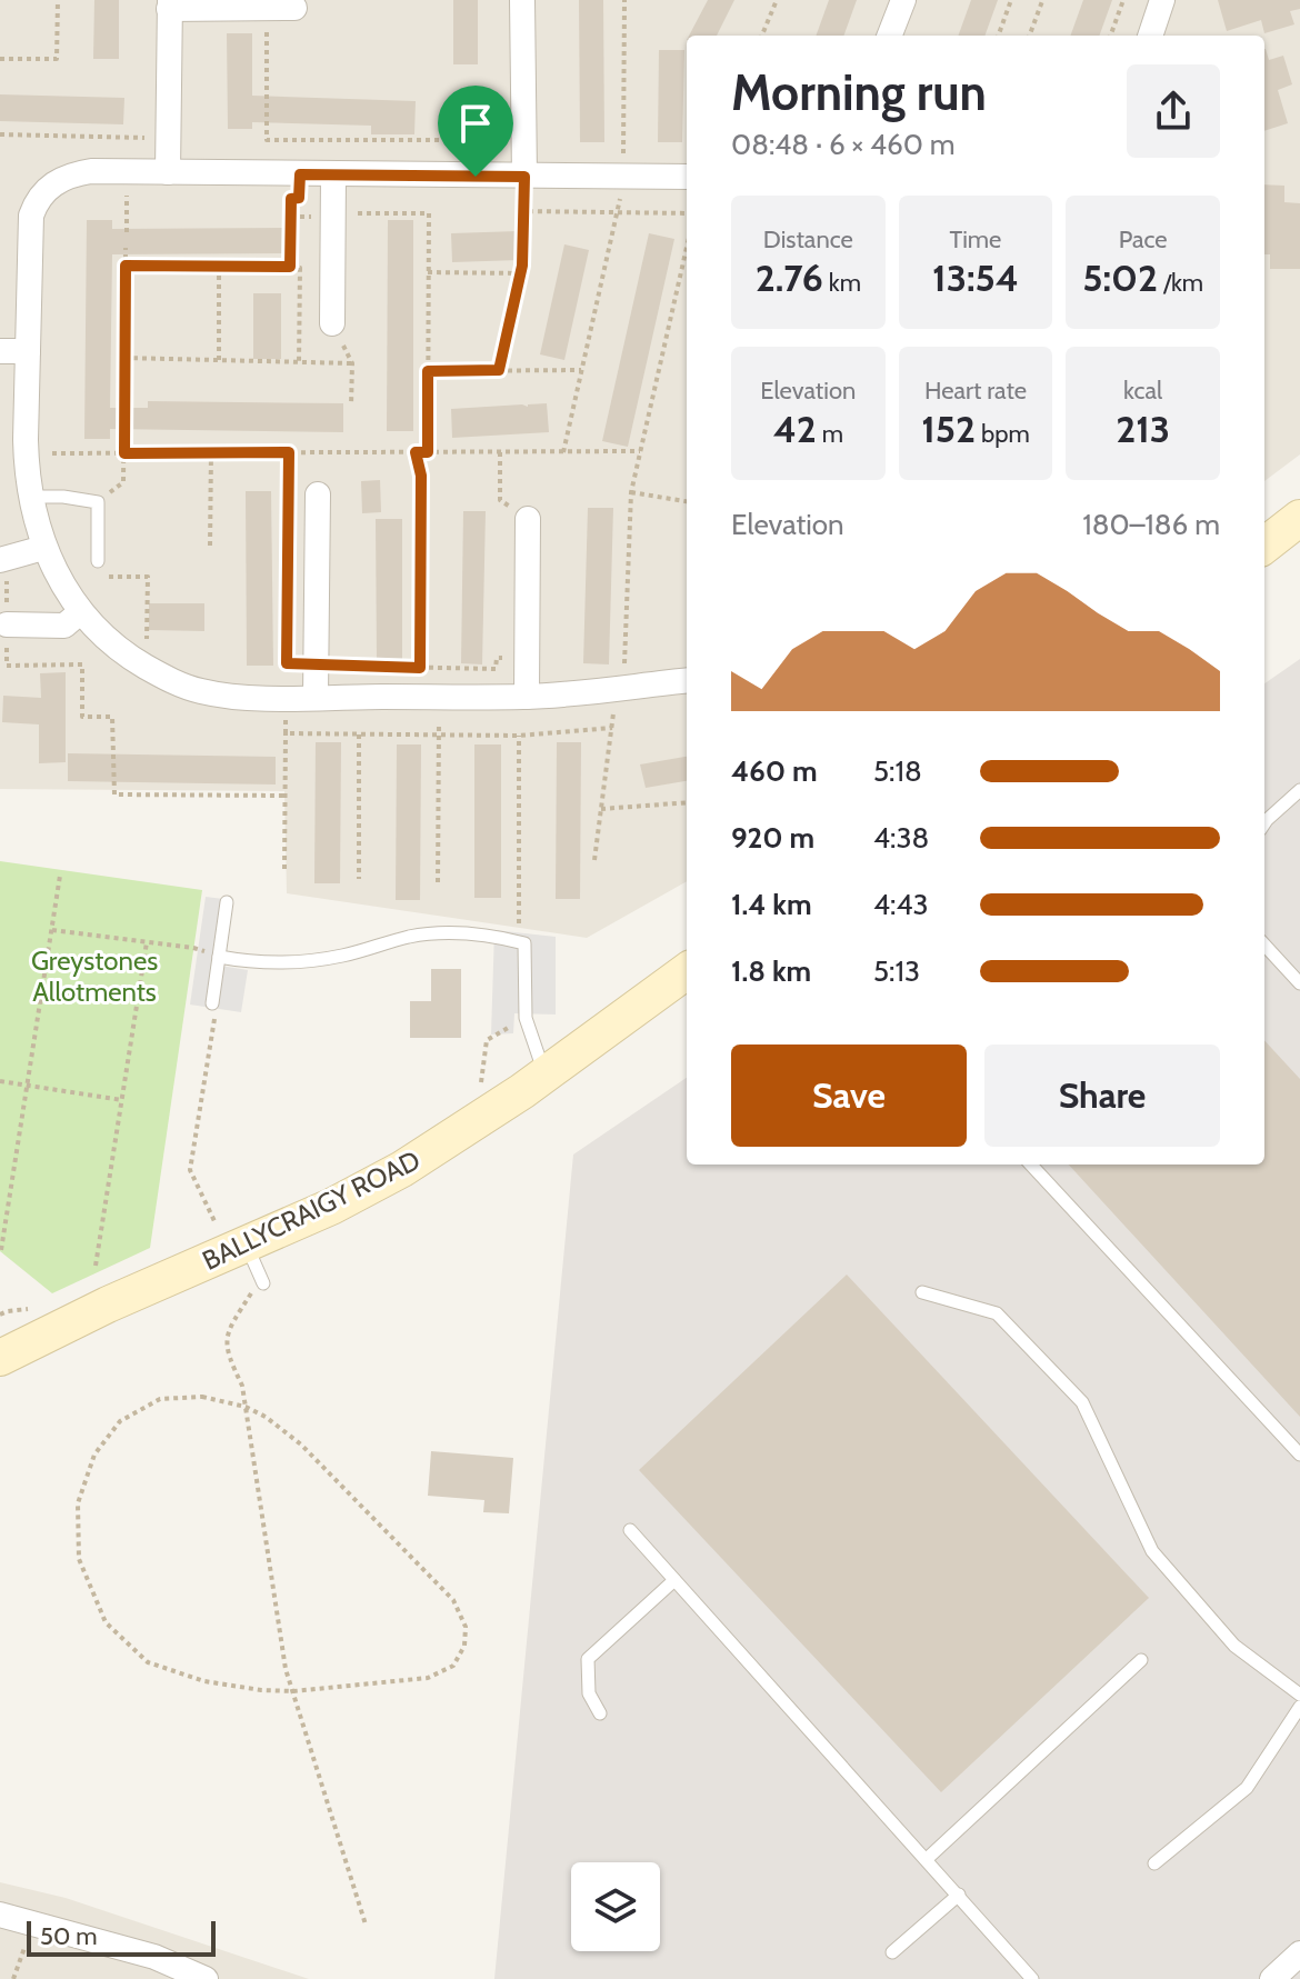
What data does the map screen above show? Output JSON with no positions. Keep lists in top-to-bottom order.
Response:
{
  "streets": {
    "main road": ["BALLYCRAIGY ROAD"]
  },
  "parks": ["Greystones Allotments"],
  "scale_bar": "50 m",
  "page": {
    "heading": ["Morning run", "08:48 · 6 × 460 m"],
    "stats": [
      ["Distance", "2.76 km"],
      ["Time", "13:54"],
      ["Pace", "5:02 /km"],
      ["Elevation", "42 m"],
      ["Heart rate", "152 bpm"],
      ["kcal", "213"]
    ],
    "chart": ["Elevation", "180–186 m"],
    "list": [
      {
        "name": "460 m",
        "note": "5:18"
      },
      {
        "name": "920 m",
        "note": "4:38"
      },
      {
        "name": "1.4 km",
        "note": "4:43"
      },
      {
        "name": "1.8 km",
        "note": "5:13"
      }
    ],
    "buttons": ["Save", "Share"],
    "scale": "50 m"
  }
}
